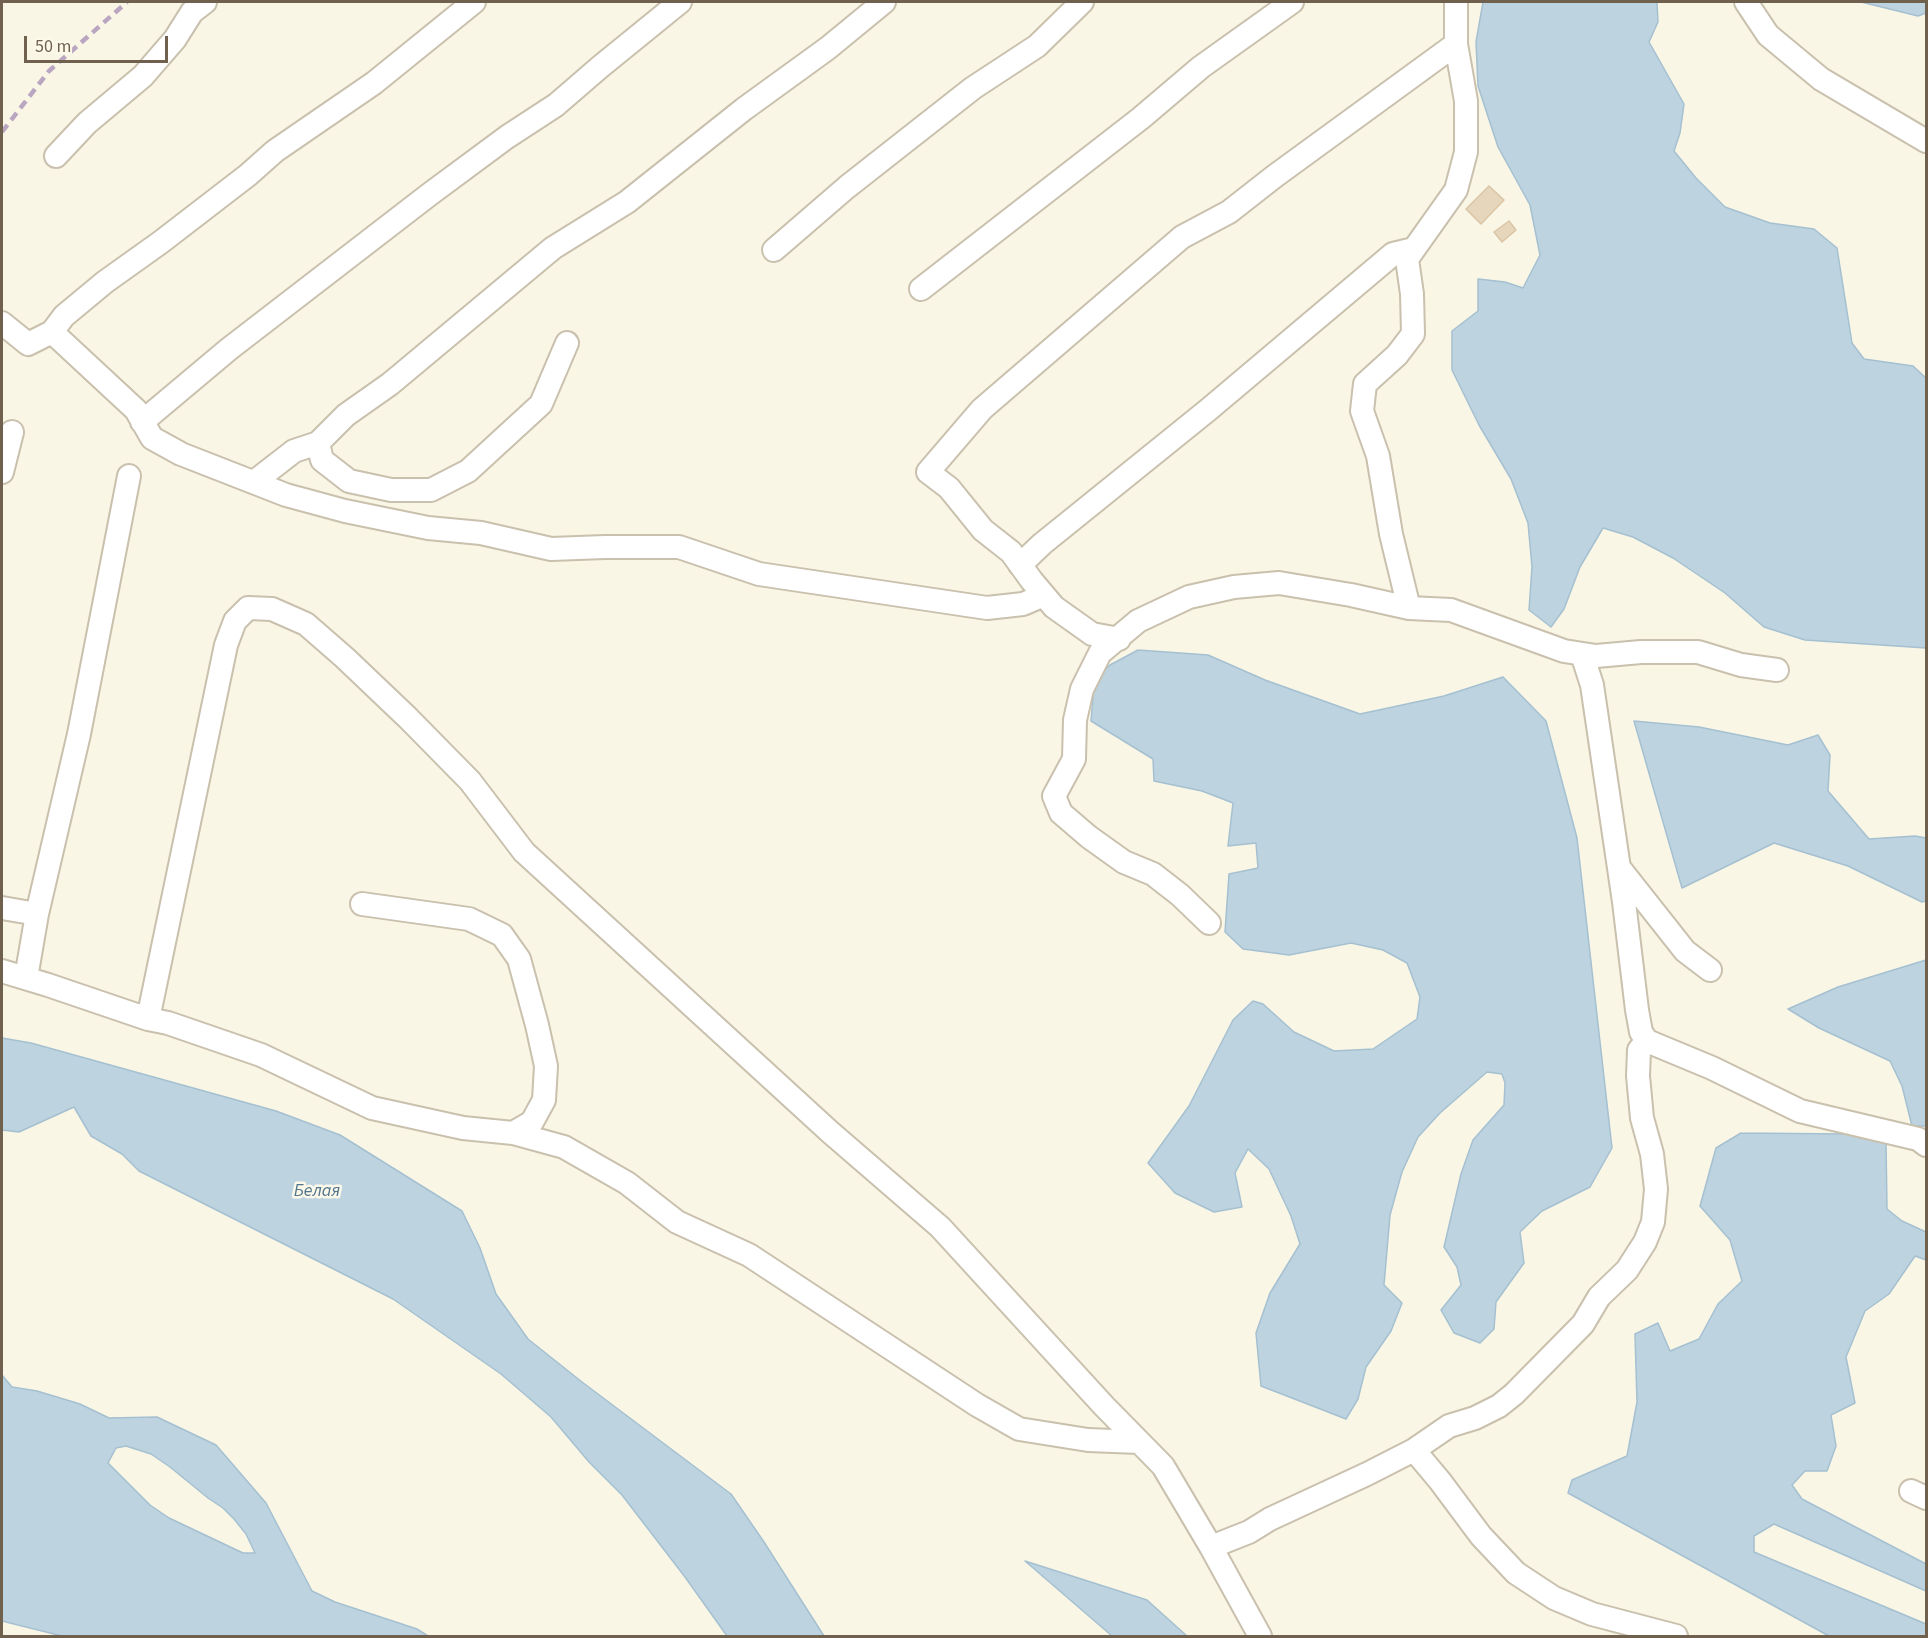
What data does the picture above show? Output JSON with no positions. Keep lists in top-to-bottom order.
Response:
{
  "water": ["Белая"],
  "scale_bar": "50 m"
}
